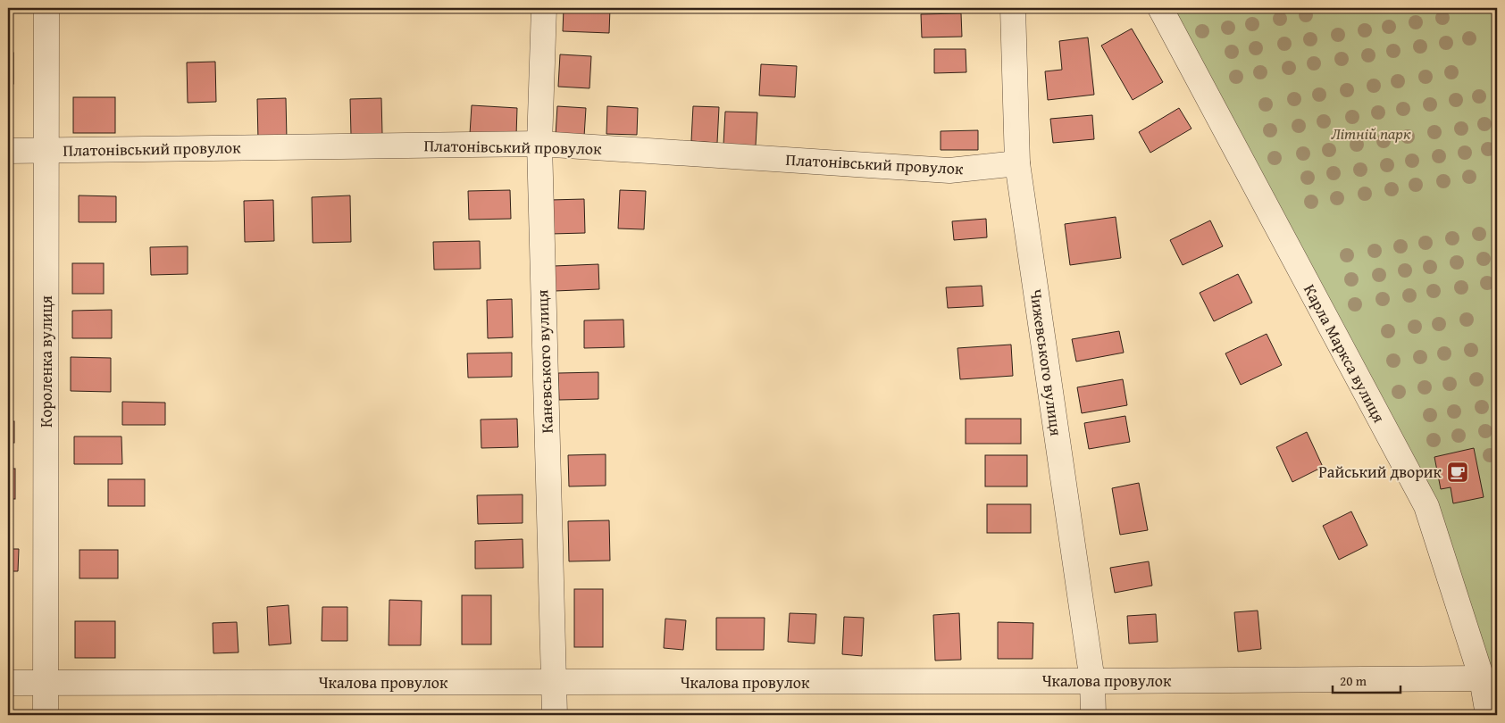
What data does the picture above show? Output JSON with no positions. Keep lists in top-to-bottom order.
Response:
{
  "streets": {
    "street": [
      "Платонівський провулок",
      "Карла Маркса вулиця",
      "Короленка вулиця",
      "Каневського вулиця",
      "Чижевського вулиця",
      "Чкалова провулок"
    ]
  },
  "crossings": [
    ["Платонівський провулок", "Короленка вулиця"],
    ["Платонівський провулок", "Каневського вулиця"],
    ["Платонівський провулок", "Чижевського вулиця"],
    ["Карла Маркса вулиця", "Чкалова провулок"],
    ["Короленка вулиця", "Чкалова провулок"],
    ["Каневського вулиця", "Чкалова провулок"],
    ["Чижевського вулиця", "Чкалова провулок"]
  ],
  "parks": ["Літній парк"],
  "places": {
    "cafe": ["Райський дворик"]
  },
  "scale_bar": "20 m"
}
